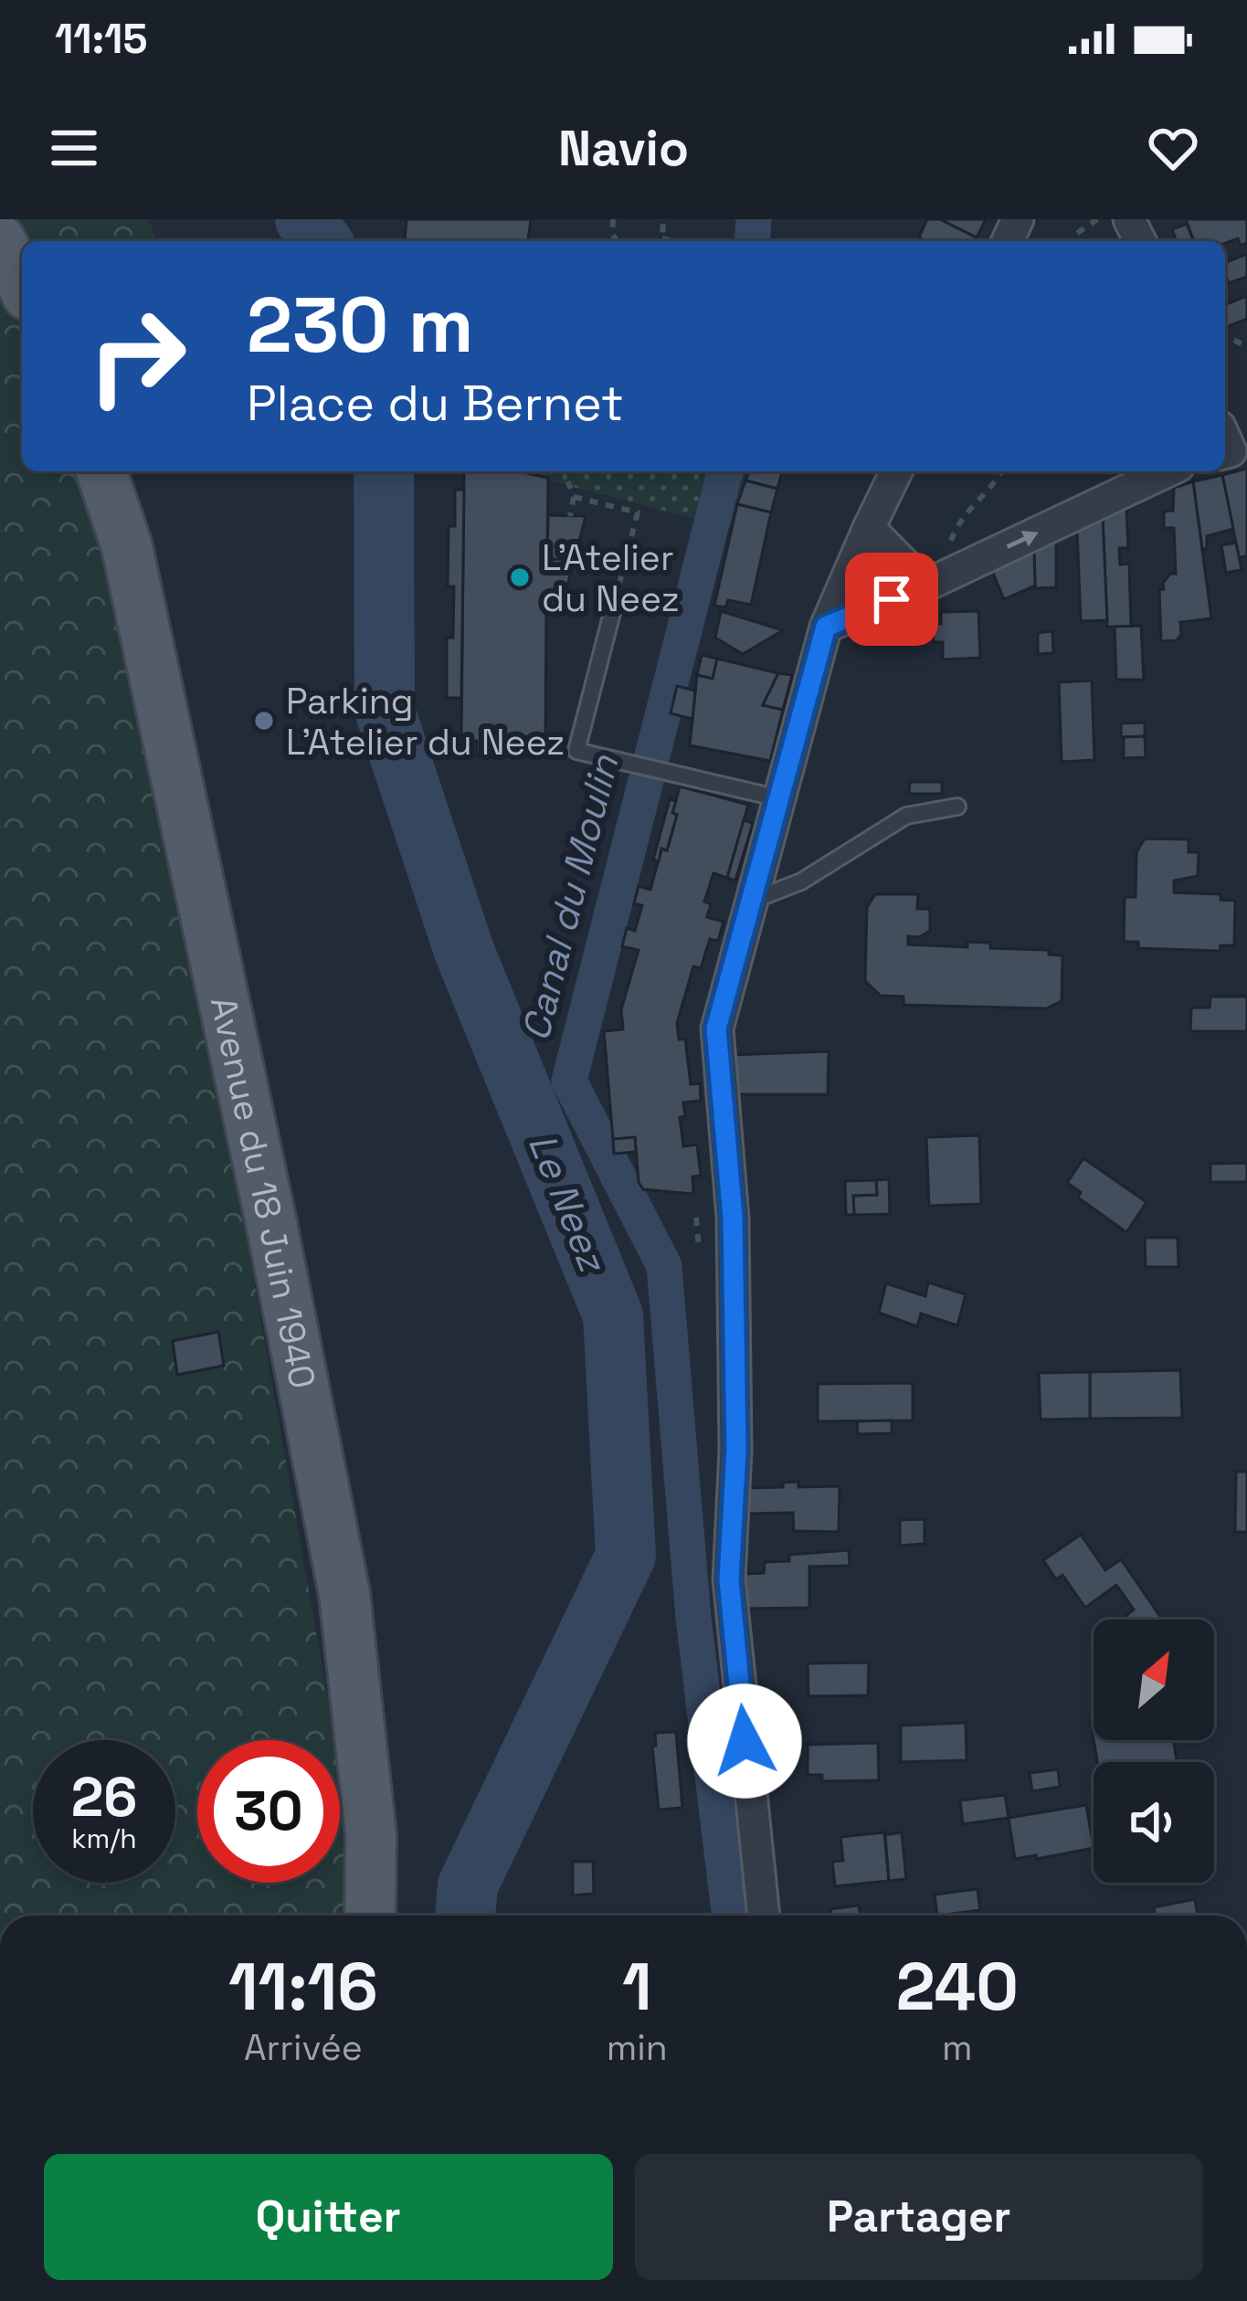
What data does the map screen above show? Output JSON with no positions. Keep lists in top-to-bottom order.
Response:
{
  "streets": {
    "main road": ["Avenue du 18 Juin 1940"]
  },
  "water": ["Canal du Moulin", "Le Neez"],
  "places": ["L'Atelier du Neez", "Parking L'Atelier du Neez"],
  "north": "top right",
  "page": {
    "status": "11:15",
    "header": "Navio",
    "turn": ["230 m", "Place du Bernet"],
    "speed": "26 km/h",
    "limit": "30",
    "eta": [
      "11:16",
      "Arrivée",
      "1",
      "min",
      "240",
      "m"
    ],
    "buttons": ["Quitter", "Partager"]
  }
}
